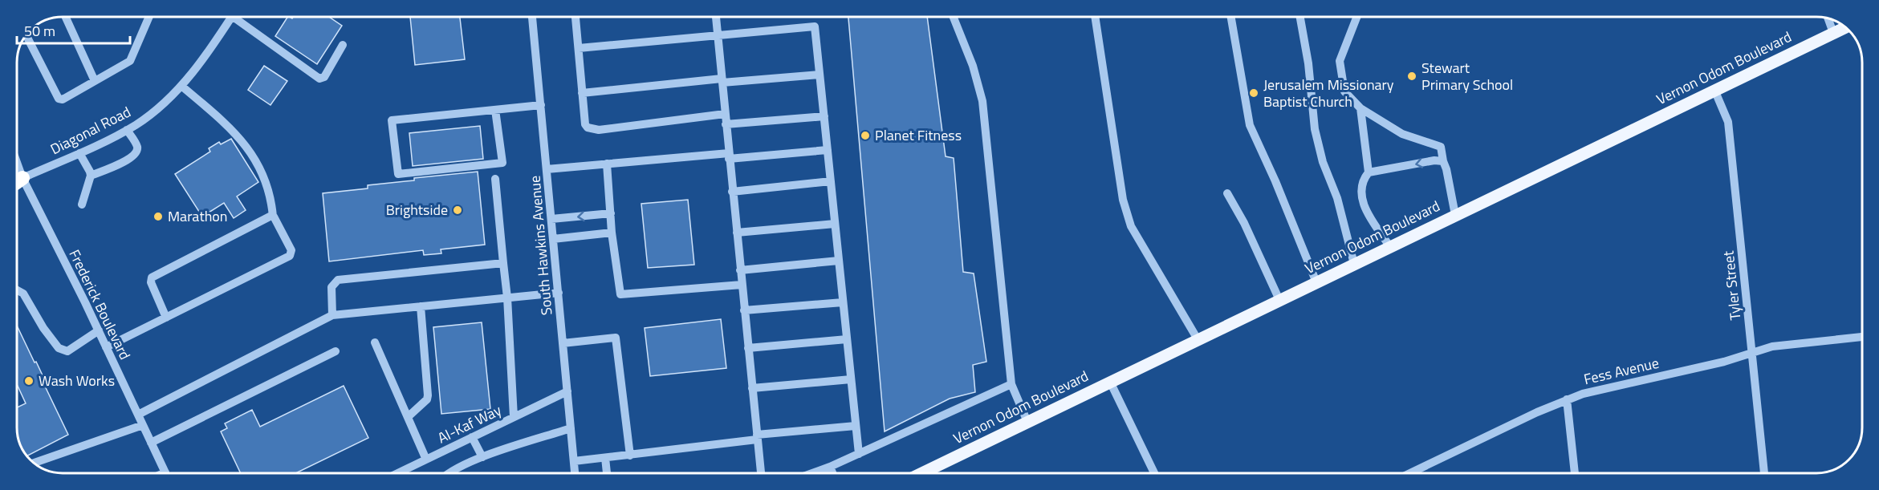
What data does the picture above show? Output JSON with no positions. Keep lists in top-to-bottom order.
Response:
{
  "streets": {
    "main road": ["Vernon Odom Boulevard"],
    "street": [
      "Diagonal Road",
      "South Hawkins Avenue",
      "Tyler Street",
      "Frederick Boulevard",
      "Fess Avenue",
      "Al-Kaf Way"
    ]
  },
  "crossings": [
    ["Vernon Odom Boulevard", "Tyler Street"],
    ["South Hawkins Avenue", "Al-Kaf Way"],
    ["Tyler Street", "Fess Avenue"]
  ],
  "places": [
    "Stewart Primary School",
    "Jerusalem Missionary Baptist Church",
    "Planet Fitness",
    "Brightside",
    "Marathon",
    "Wash Works"
  ],
  "scale_bar": "50 m"
}
